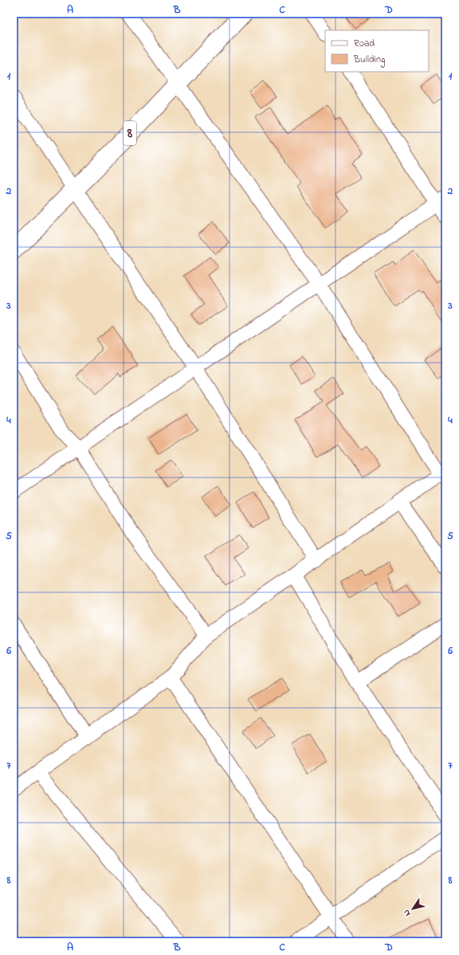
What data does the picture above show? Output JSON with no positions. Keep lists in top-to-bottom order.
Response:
{
  "streets": {
    "main road": ["8"]
  },
  "legend": ["Road", "Building"],
  "north": "bottom left",
  "grid": {
    "columns": [
      "A",
      "B",
      "C",
      "D"
    ],
    "rows": [
      "1",
      "2",
      "3",
      "4",
      "5",
      "6",
      "7",
      "8"
    ]
  }
}
